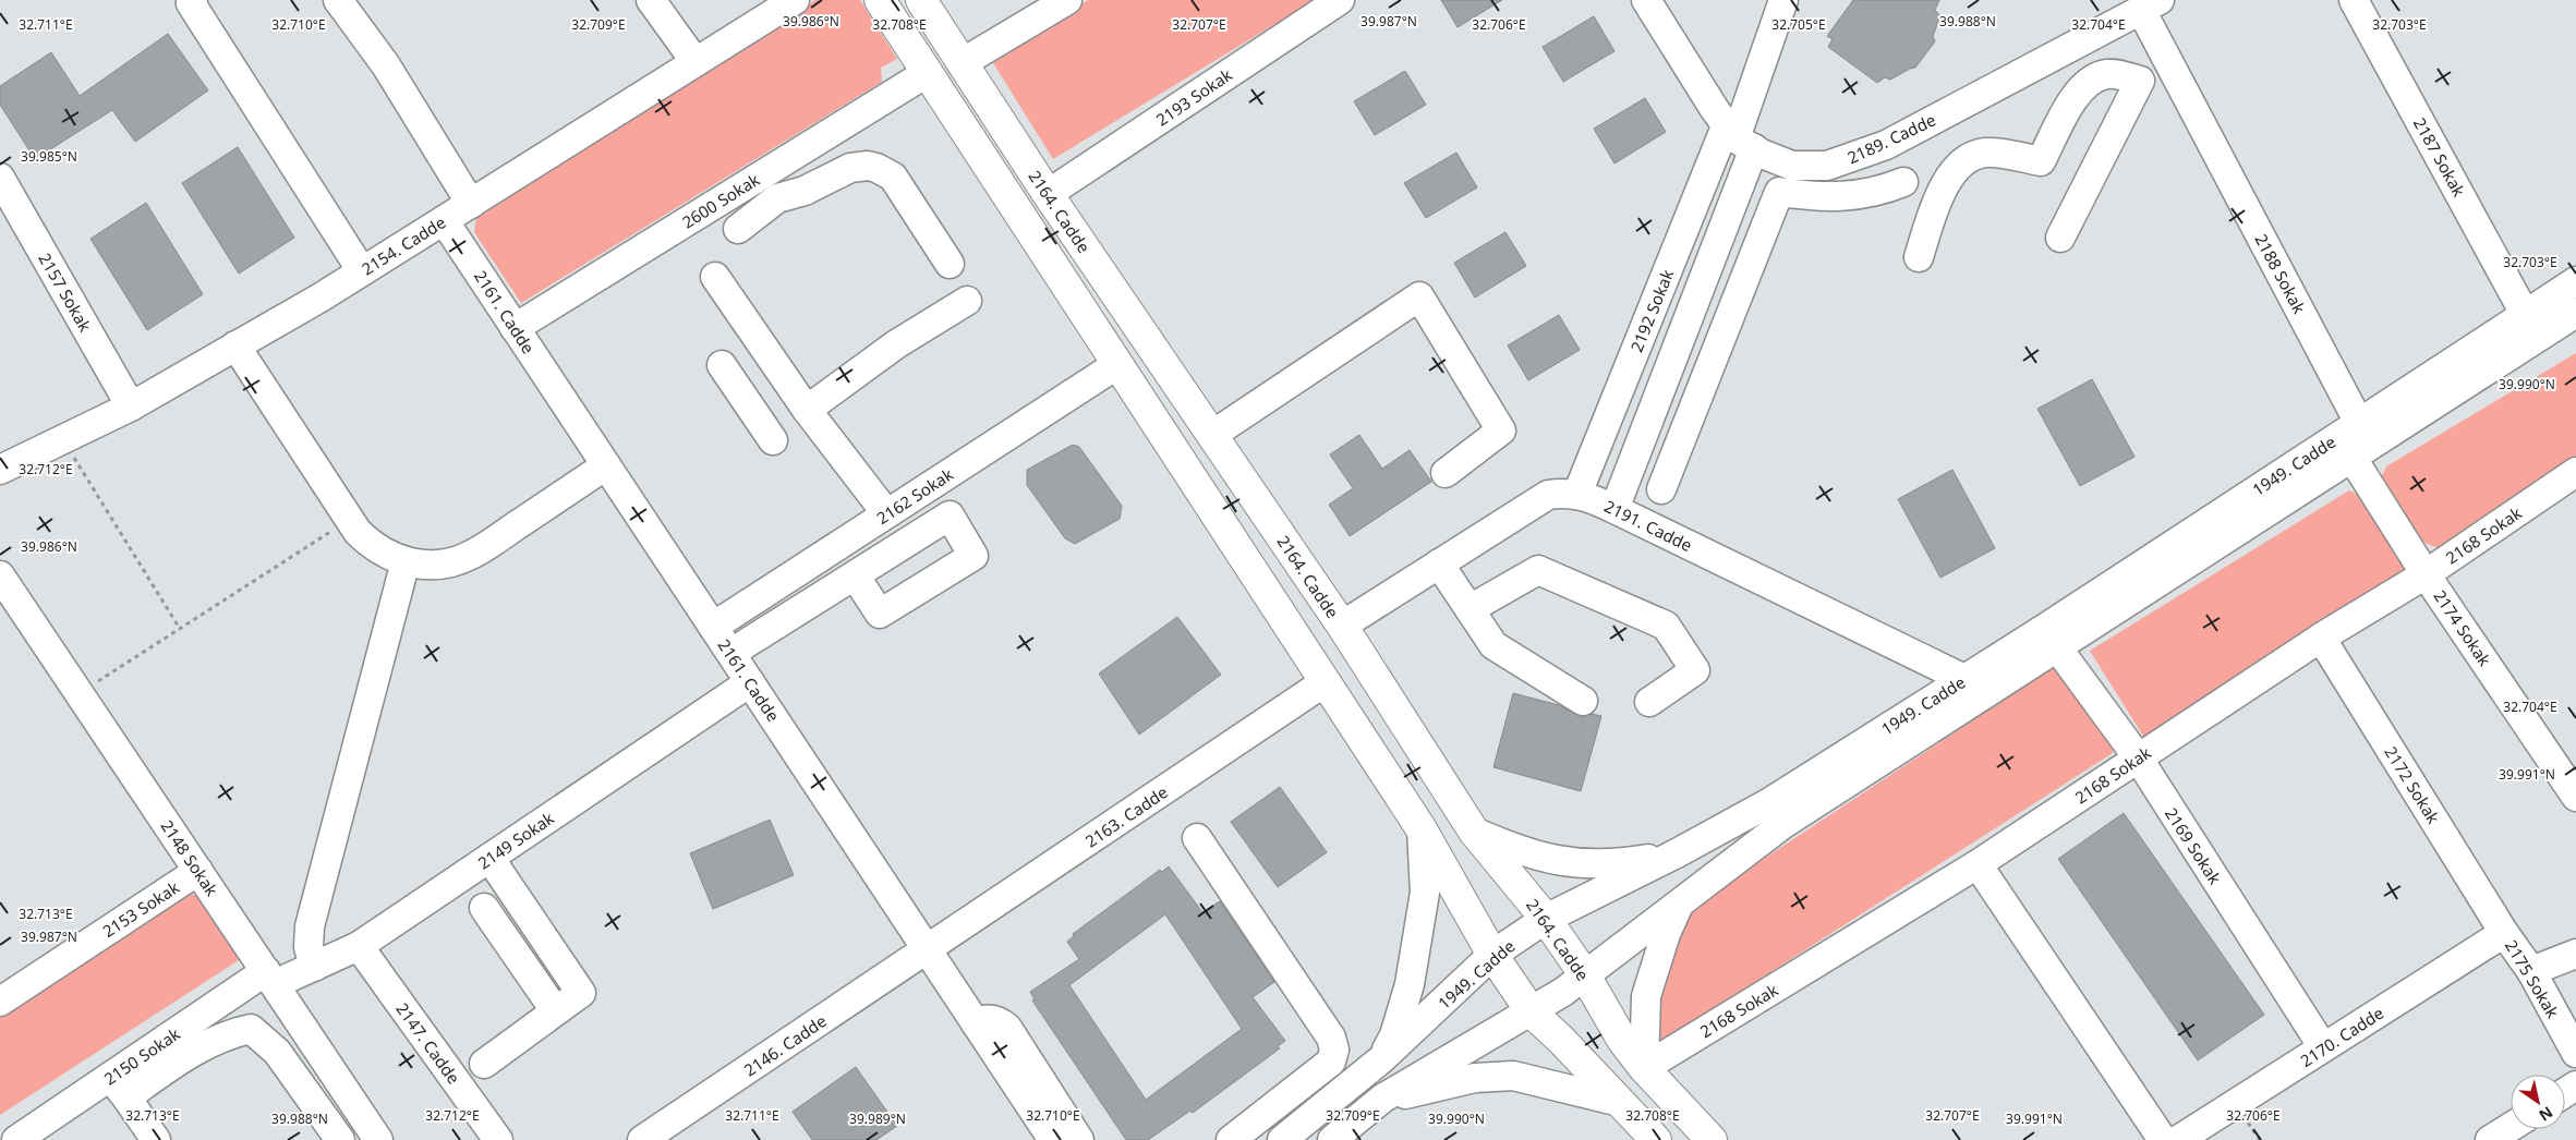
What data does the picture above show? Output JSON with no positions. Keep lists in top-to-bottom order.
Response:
{
  "streets": {
    "main road": ["2164. Cadde"],
    "street": [
      "2193 Sokak",
      "2189. Cadde",
      "2187 Sokak",
      "2600 Sokak",
      "2154. Cadde",
      "2188 Sokak",
      "2157 Sokak",
      "2192 Sokak",
      "2161. Cadde",
      "1949. Cadde",
      "2162 Sokak",
      "2191. Cadde",
      "2168 Sokak",
      "2174 Sokak",
      "2172 Sokak",
      "2163. Cadde",
      "2149 Sokak",
      "2169 Sokak",
      "2148 Sokak",
      "2153 Sokak",
      "2175 Sokak",
      "2170. Cadde",
      "2147. Cadde",
      "2146. Cadde",
      "2150 Sokak"
    ]
  },
  "crossings": [
    ["2193 Sokak", "2164. Cadde"],
    ["2189. Cadde", "2188 Sokak"],
    ["2189. Cadde", "2192 Sokak"],
    ["2187 Sokak", "1949. Cadde"],
    ["2600 Sokak", "2161. Cadde"],
    ["2164. Cadde", "1949. Cadde"],
    ["2164. Cadde", "2191. Cadde"],
    ["2164. Cadde", "2168 Sokak"],
    ["2154. Cadde", "2157 Sokak"],
    ["2154. Cadde", "2161. Cadde"],
    ["2188 Sokak", "1949. Cadde"],
    ["2192 Sokak", "2191. Cadde"],
    ["2161. Cadde", "2162 Sokak"],
    ["2161. Cadde", "2163. Cadde"],
    ["2161. Cadde", "2149 Sokak"],
    ["2161. Cadde", "2146. Cadde"],
    ["1949. Cadde", "2191. Cadde"],
    ["1949. Cadde", "2174 Sokak"],
    ["1949. Cadde", "2169 Sokak"],
    ["2168 Sokak", "2174 Sokak"],
    ["2168 Sokak", "2172 Sokak"],
    ["2168 Sokak", "2169 Sokak"],
    ["2172 Sokak", "2175 Sokak"],
    ["2172 Sokak", "2170. Cadde"],
    ["2163. Cadde", "2146. Cadde"],
    ["2149 Sokak", "2148 Sokak"],
    ["2149 Sokak", "2147. Cadde"],
    ["2149 Sokak", "2150 Sokak"],
    ["2169 Sokak", "2170. Cadde"],
    ["2148 Sokak", "2153 Sokak"],
    ["2148 Sokak", "2150 Sokak"],
    ["2175 Sokak", "2170. Cadde"]
  ],
  "north": "bottom right",
  "coordinates": [
    "39.986°N",
    "39.987°N",
    "39.988°N",
    "32.711°E",
    "32.709°E",
    "32.708°E",
    "32.707°E",
    "32.705°E",
    "32.704°E",
    "32.703°E",
    "32.710°E",
    "32.706°E",
    "39.985°N",
    "39.990°N",
    "32.712°E",
    "39.991°N",
    "32.713°E",
    "39.989°N"
  ]
}
